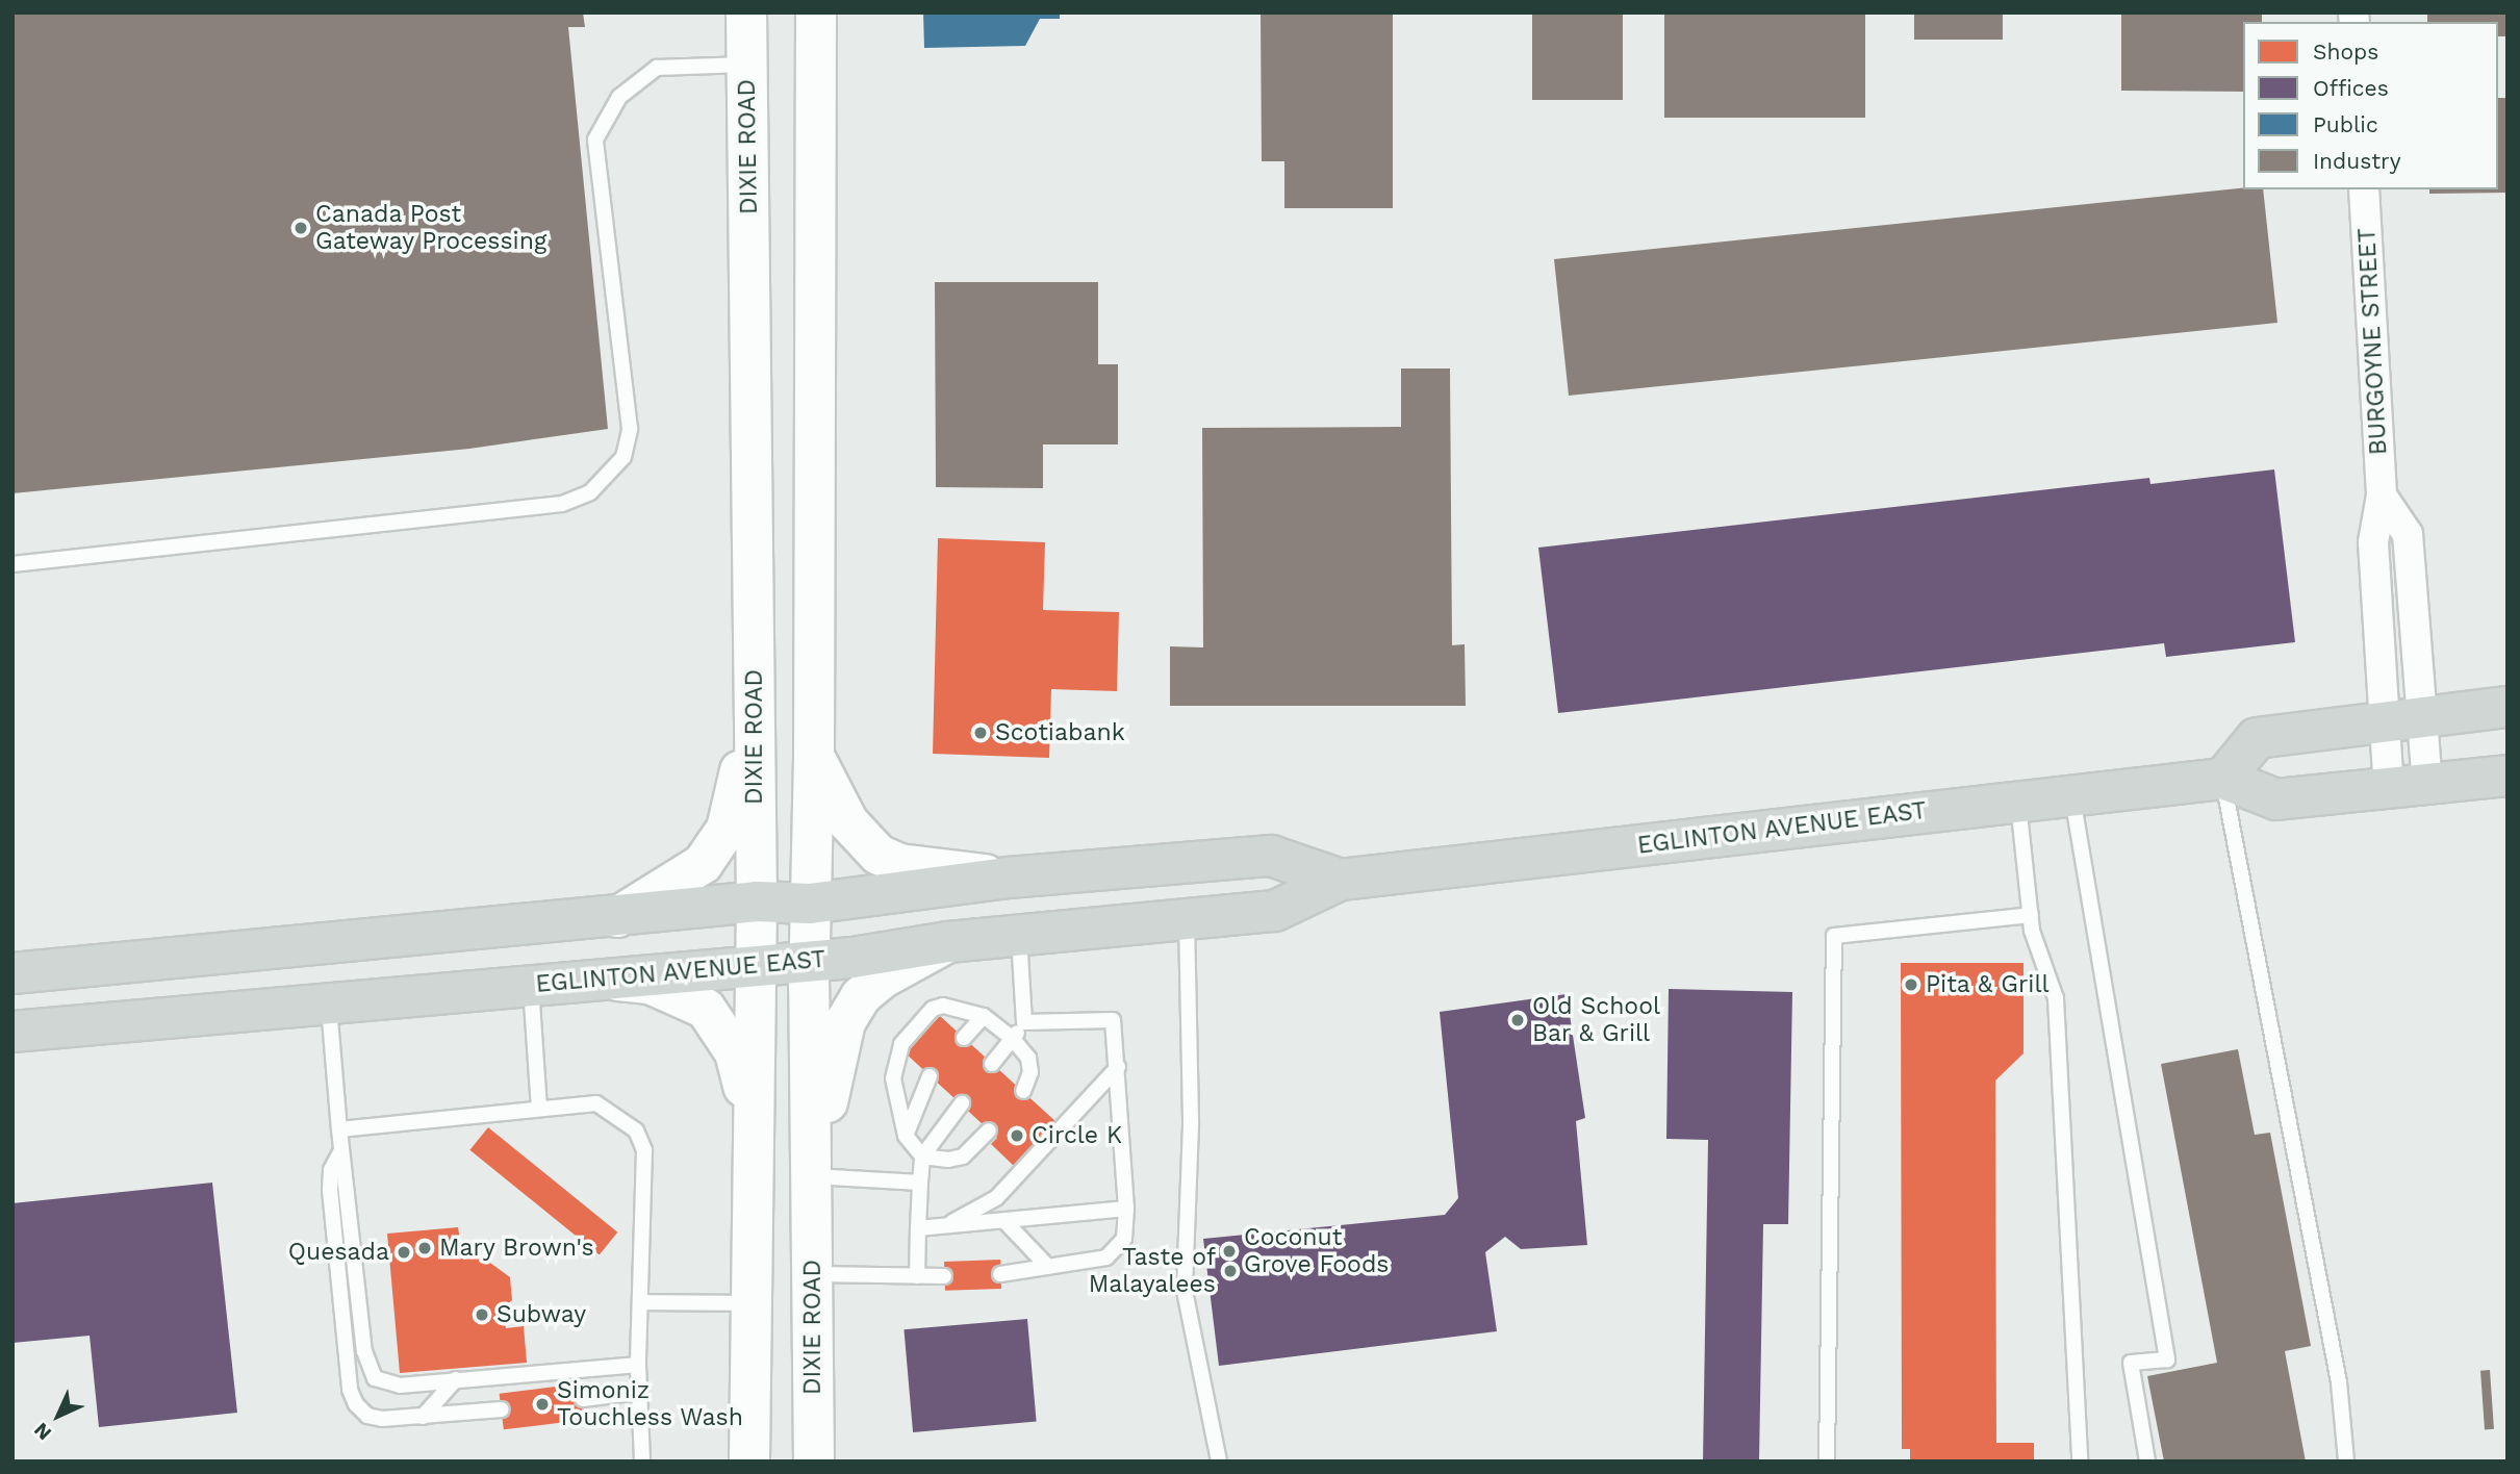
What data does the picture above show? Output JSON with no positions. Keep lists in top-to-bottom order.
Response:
{
  "streets": {
    "main road": ["DIXIE ROAD", "EGLINTON AVENUE EAST"],
    "street": ["BURGOYNE STREET"]
  },
  "crossings": [
    ["DIXIE ROAD", "EGLINTON AVENUE EAST"],
    ["BURGOYNE STREET", "EGLINTON AVENUE EAST"]
  ],
  "places": [
    "Canada Post Gateway Processing",
    "Scotiabank",
    "Pita & Grill",
    "Old School Bar & Grill",
    "Circle K",
    "Mary Brown's",
    "Coconut Grove Foods",
    "Quesada",
    "Taste of Malayalees",
    "Subway",
    "Simoniz Touchless Wash"
  ],
  "legend": [
    "Shops",
    "Offices",
    "Public",
    "Industry"
  ],
  "north": "bottom left"
}
